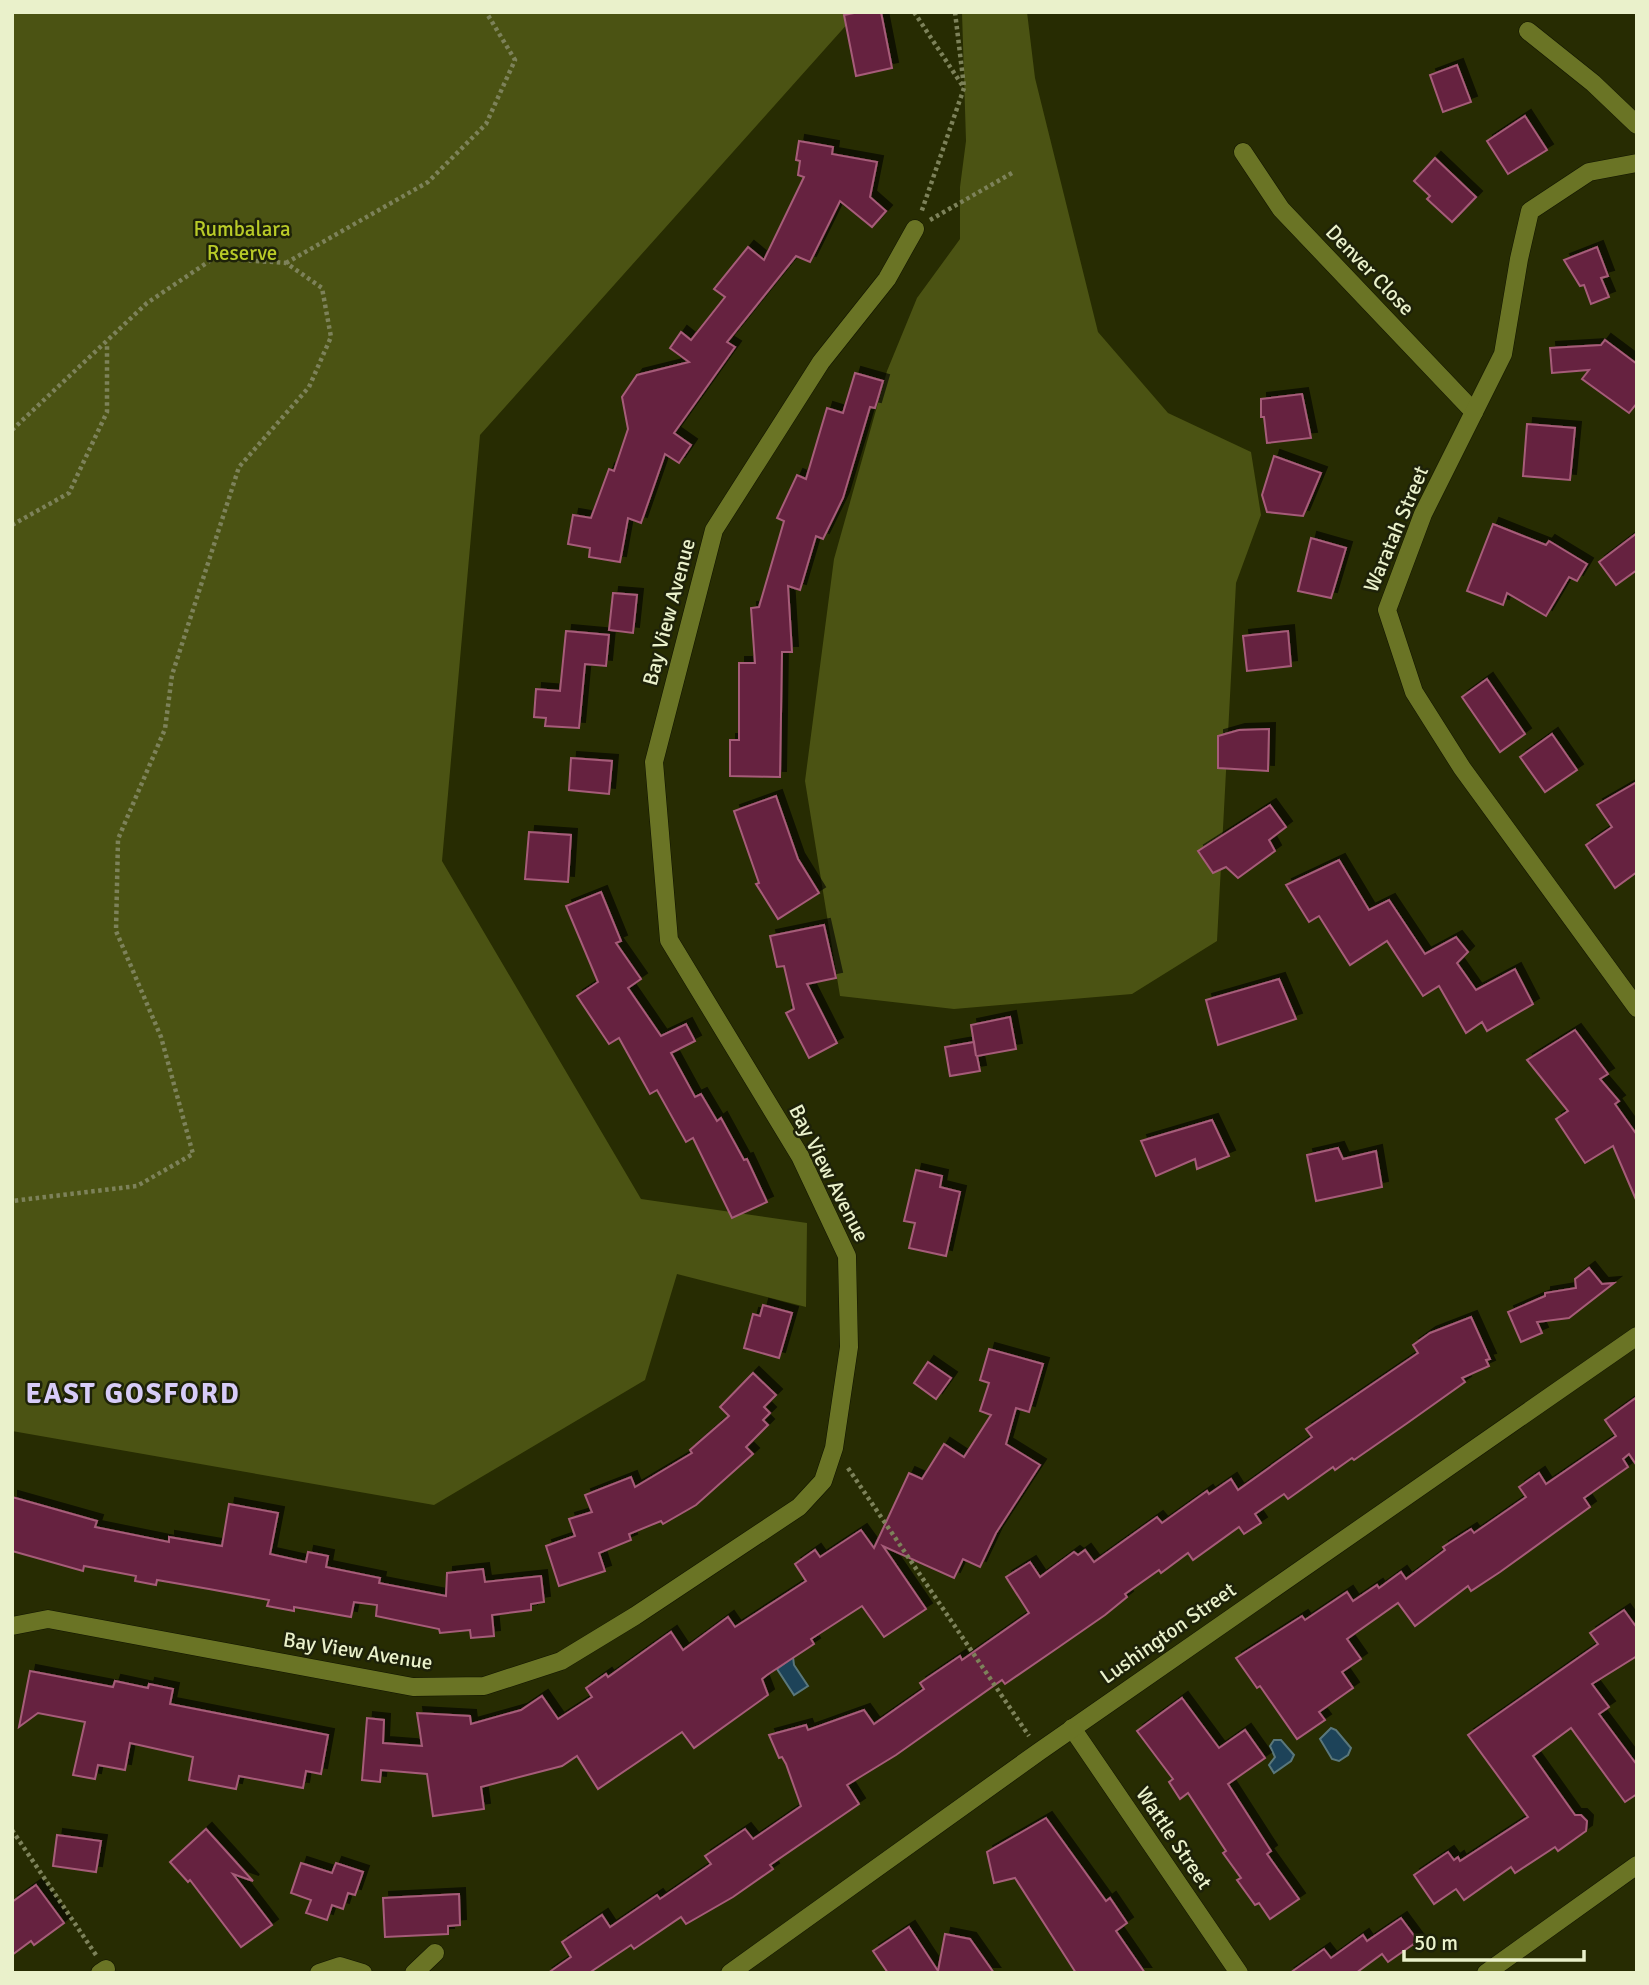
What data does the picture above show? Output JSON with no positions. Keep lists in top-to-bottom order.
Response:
{
  "streets": {
    "street": [
      "Denver Close",
      "Waratah Street",
      "Bay View Avenue",
      "Lushington Street",
      "Wattle Street"
    ]
  },
  "crossings": [
    ["Denver Close", "Waratah Street"],
    ["Lushington Street", "Wattle Street"]
  ],
  "districts": ["EAST GOSFORD"],
  "parks": ["Rumbalara Reserve"],
  "scale_bar": "50 m"
}
